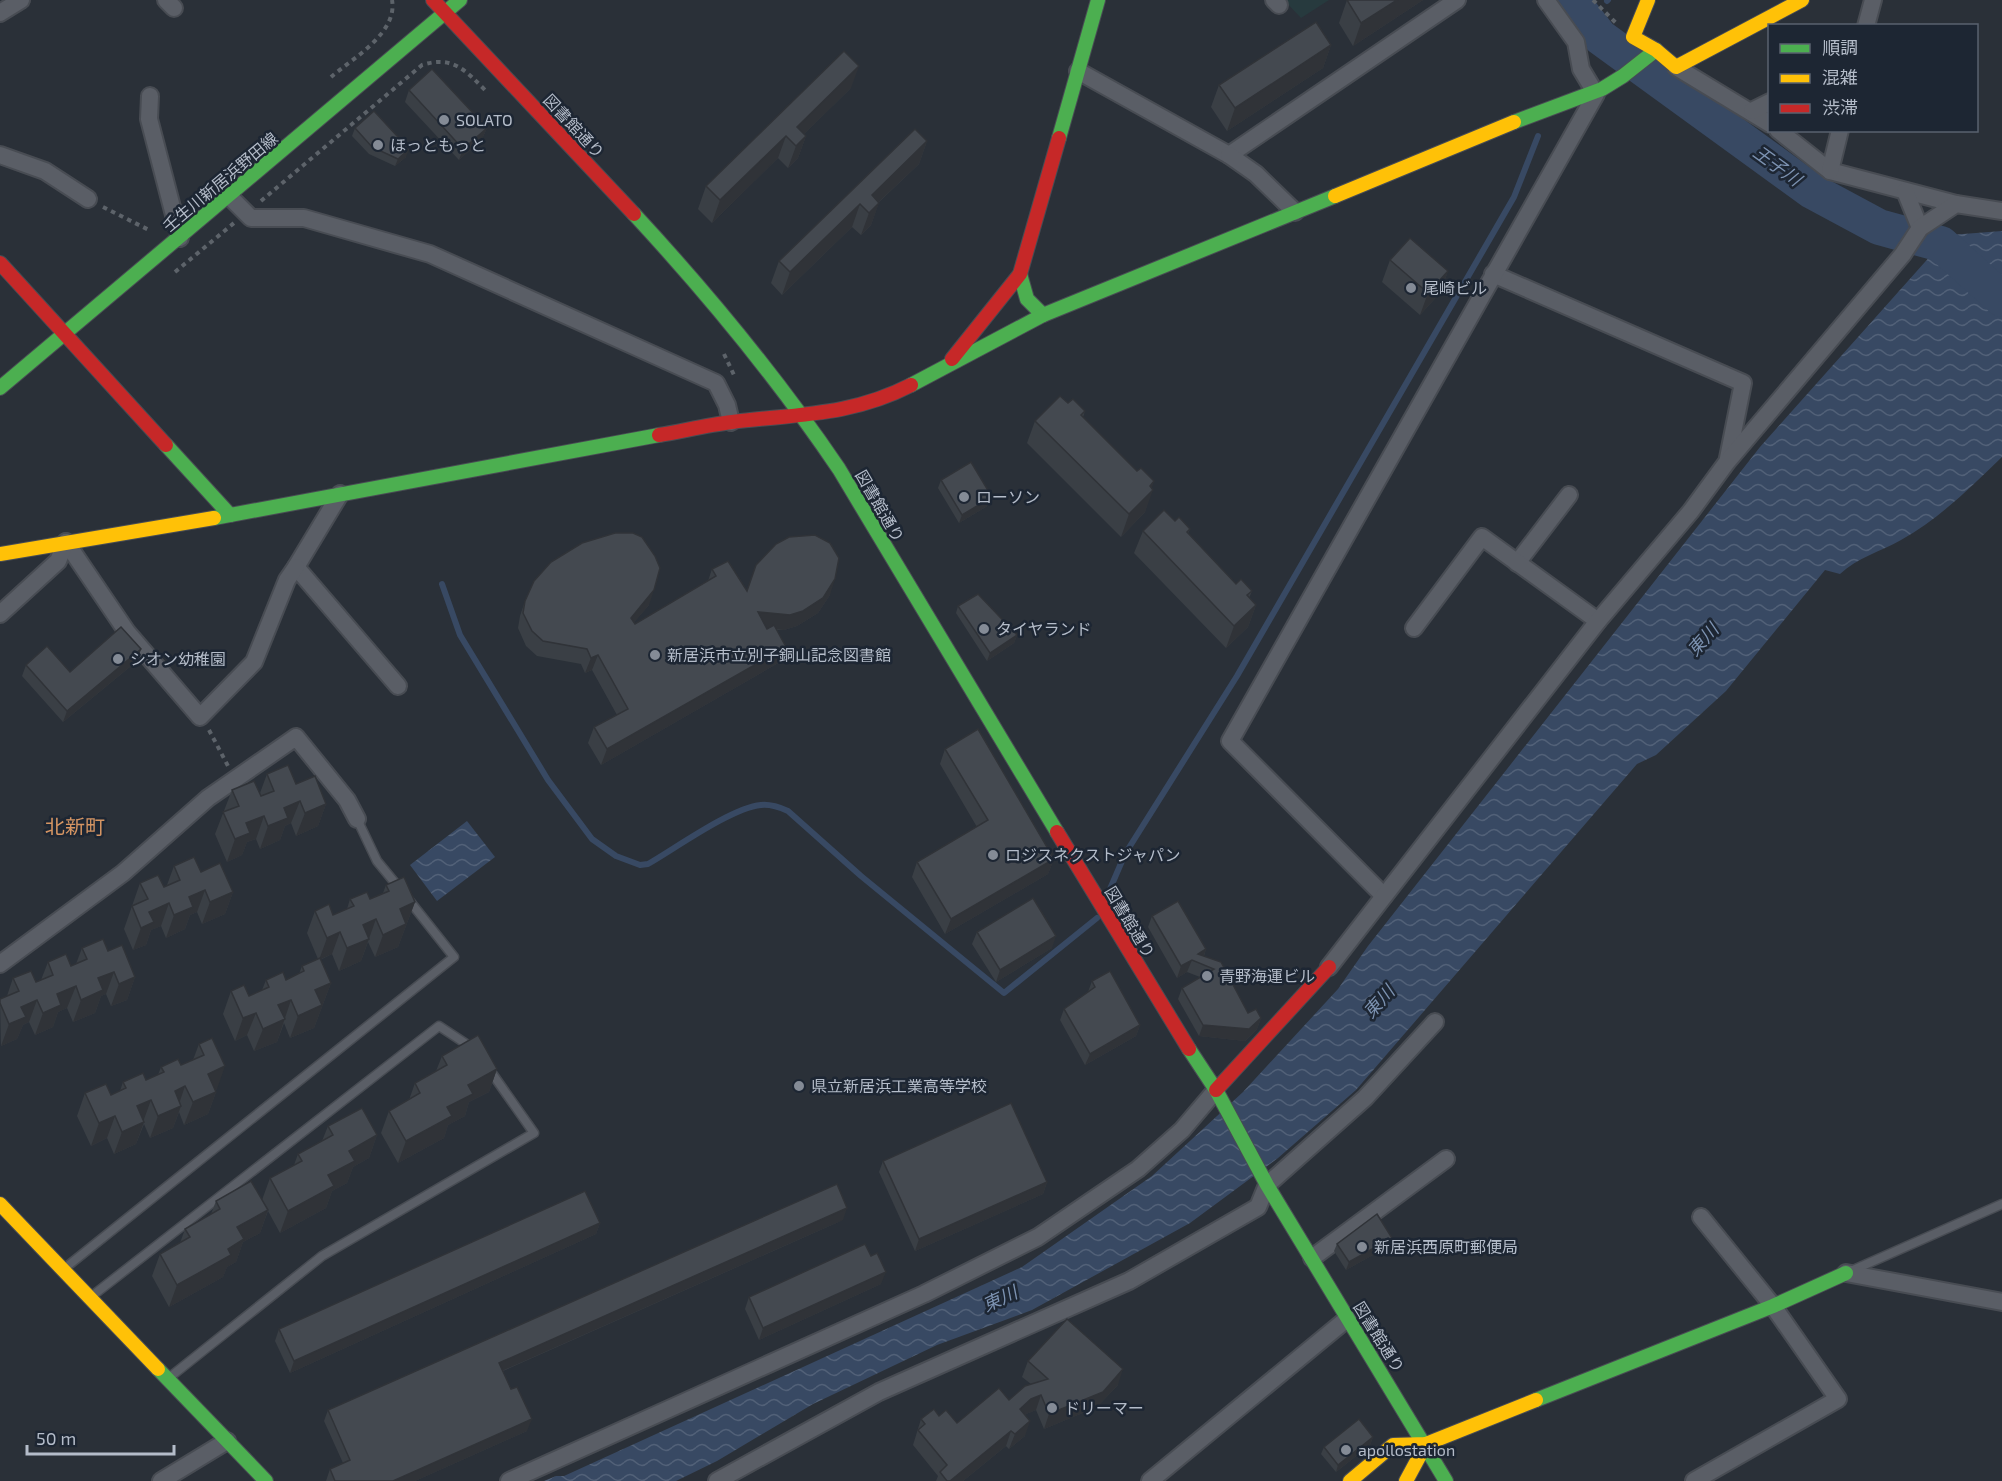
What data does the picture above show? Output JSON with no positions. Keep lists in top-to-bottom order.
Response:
{
  "streets": {
    "street": ["図書館通り", "壬生川新居浜野田線"]
  },
  "crossings": [
    ["図書館通り", "壬生川新居浜野田線"]
  ],
  "districts": ["北新町"],
  "water": ["王子川", "東川"],
  "places": [
    "SOLATO",
    "ほっともっと",
    "尾崎ビル",
    "ローソン",
    "タイヤランド",
    "新居浜市立別子銅山記念図書館",
    "シオン幼稚園",
    "ロジスネクストジャパン",
    "青野海運ビル",
    "県立新居浜工業高等学校",
    "新居浜西原町郵便局",
    "ドリーマー",
    "apollostation"
  ],
  "legend": ["順調", "混雑", "渋滞"],
  "scale_bar": "50 m"
}
